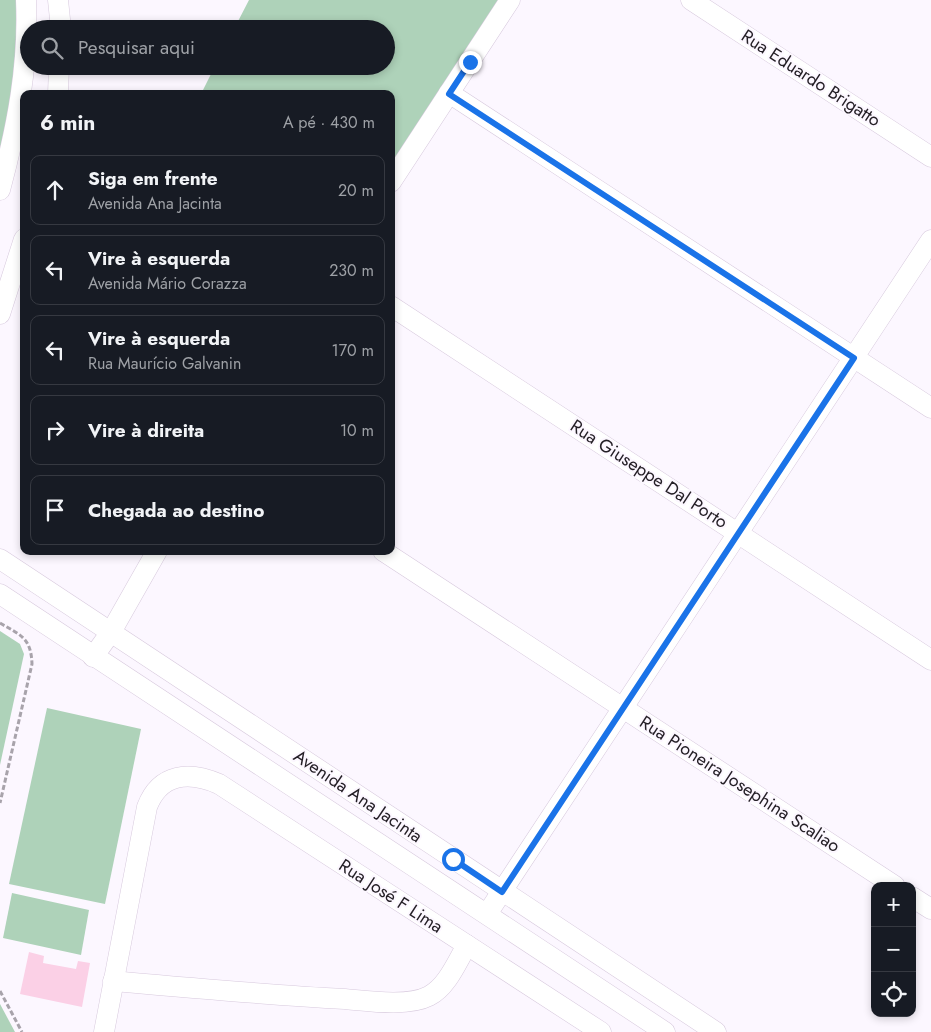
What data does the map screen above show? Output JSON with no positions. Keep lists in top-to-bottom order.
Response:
{
  "streets": {
    "street": [
      "Rua Eduardo Brigatto",
      "Rua Giuseppe Dal Porto",
      "Rua Pioneira Josephina Scaliao",
      "Avenida Ana Jacinta",
      "Rua José F Lima"
    ]
  },
  "page": {
    "search": "Pesquisar aqui",
    "heading": ["6 min", "A pé · 430 m"],
    "list": [
      ["Siga em frente", "Avenida Ana Jacinta", "20 m"],
      ["Vire à esquerda", "Avenida Mário Corazza", "230 m"],
      ["Vire à esquerda", "Rua Maurício Galvanin", "170 m"],
      ["Vire à direita", "10 m"],
      "Chegada ao destino"
    ],
    "map_buttons": ["+", "−"]
  }
}
